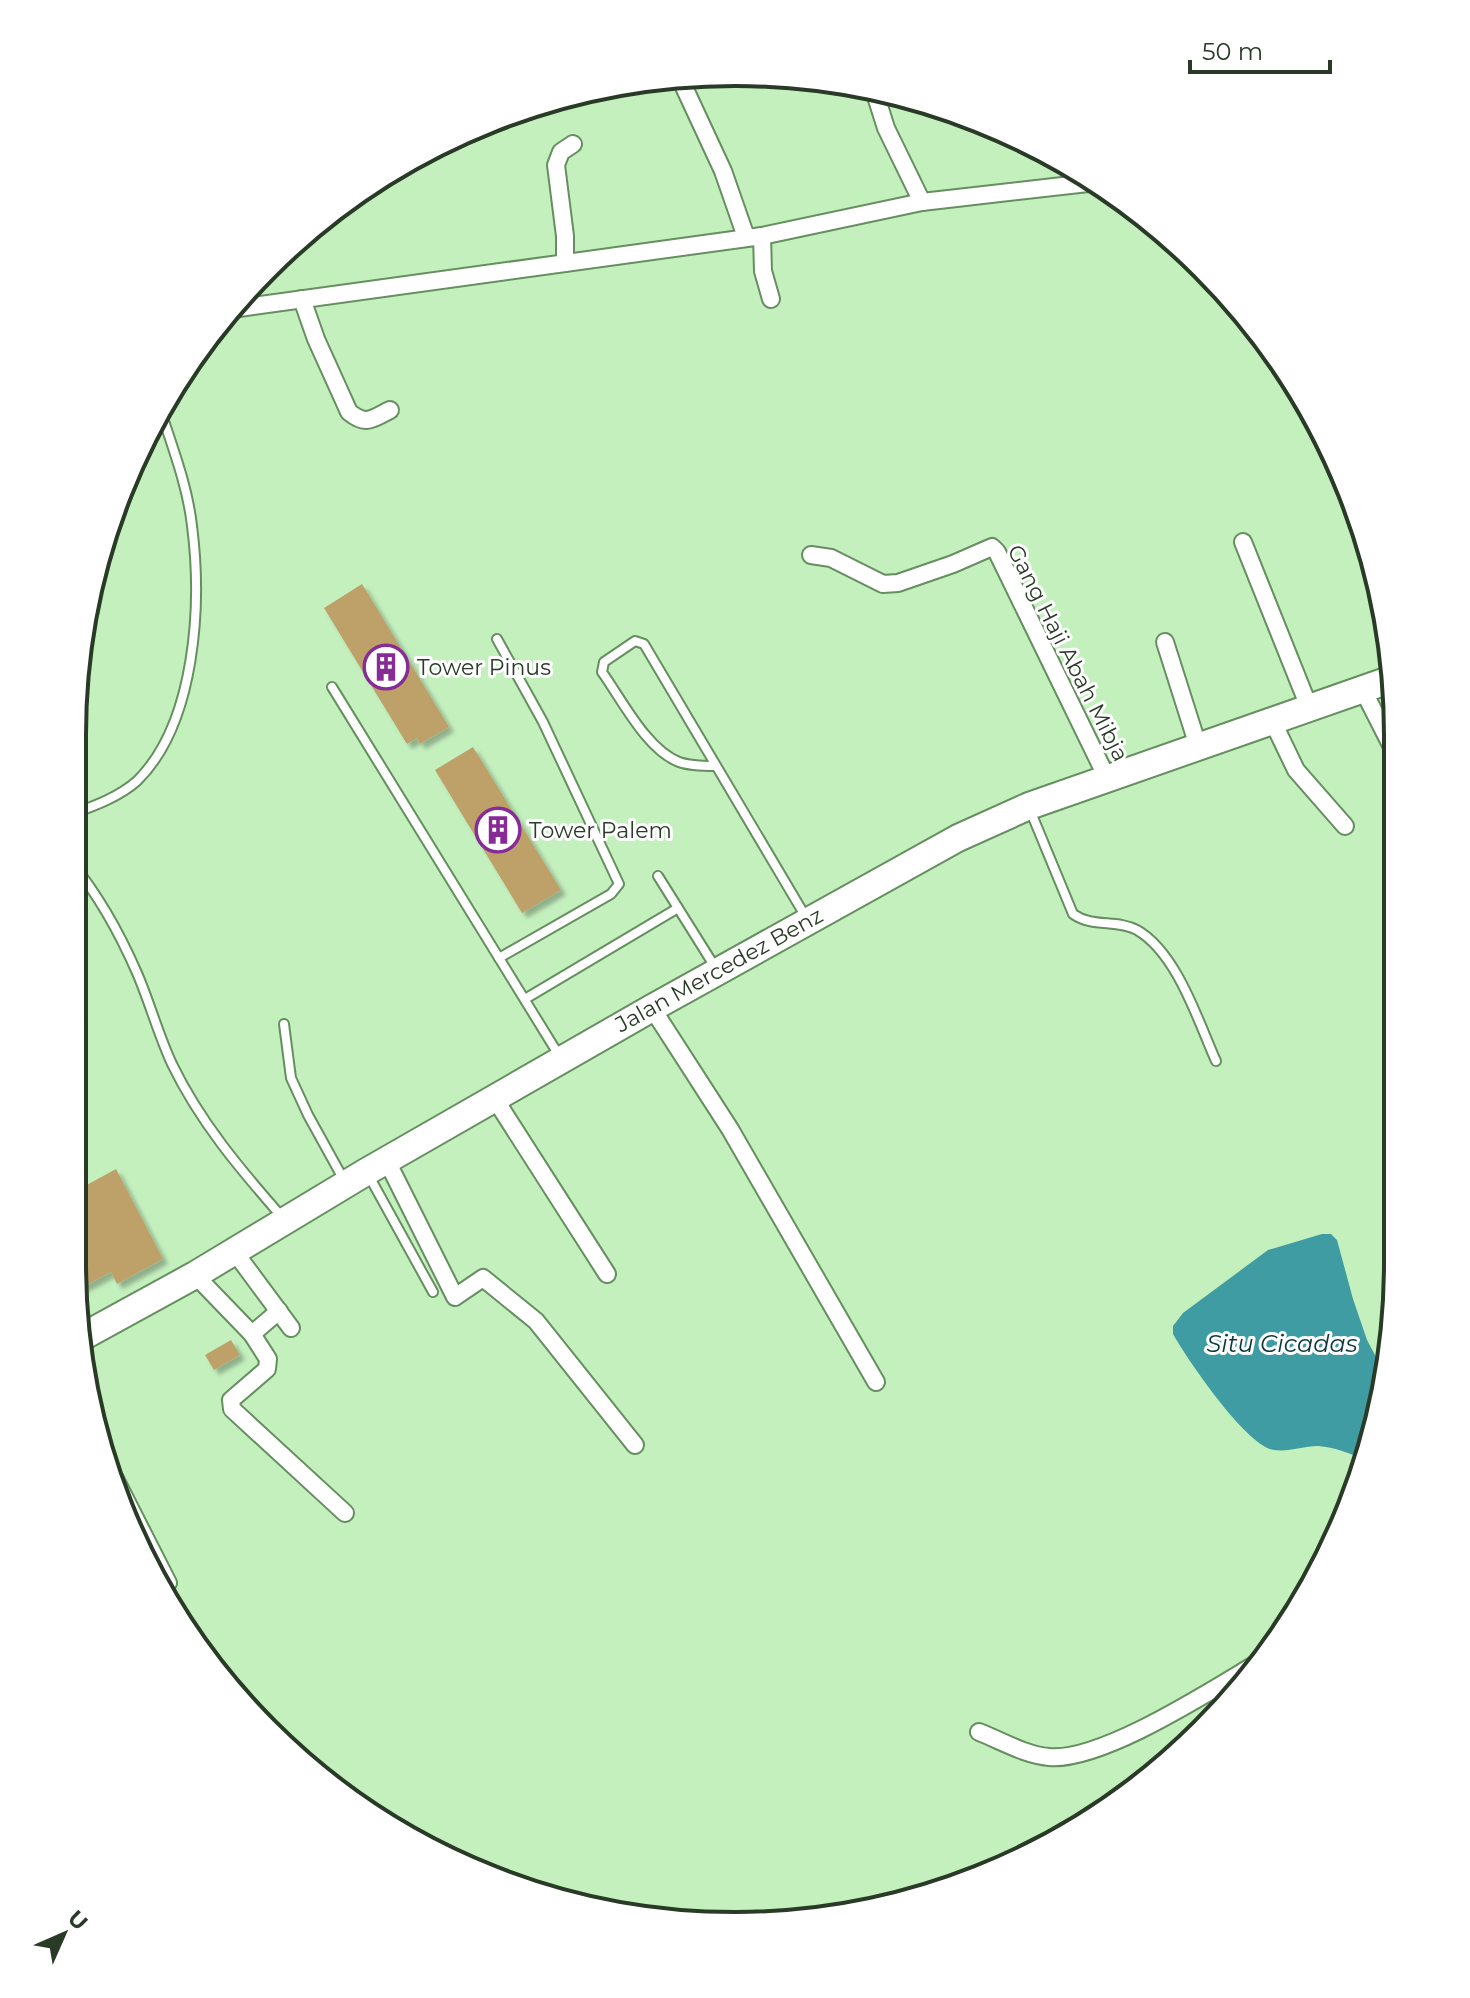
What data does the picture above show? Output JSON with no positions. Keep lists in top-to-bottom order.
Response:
{
  "streets": {
    "main road": ["Jalan Mercedez Benz"],
    "street": ["Gang Haji Abah Mibja"]
  },
  "crossings": [
    ["Gang Haji Abah Mibja", "Jalan Mercedez Benz"]
  ],
  "water": ["Situ Cicadas"],
  "places": {
    "building": ["Tower Pinus", "Tower Palem"]
  },
  "scale_bar": "50 m",
  "north": "top right"
}
